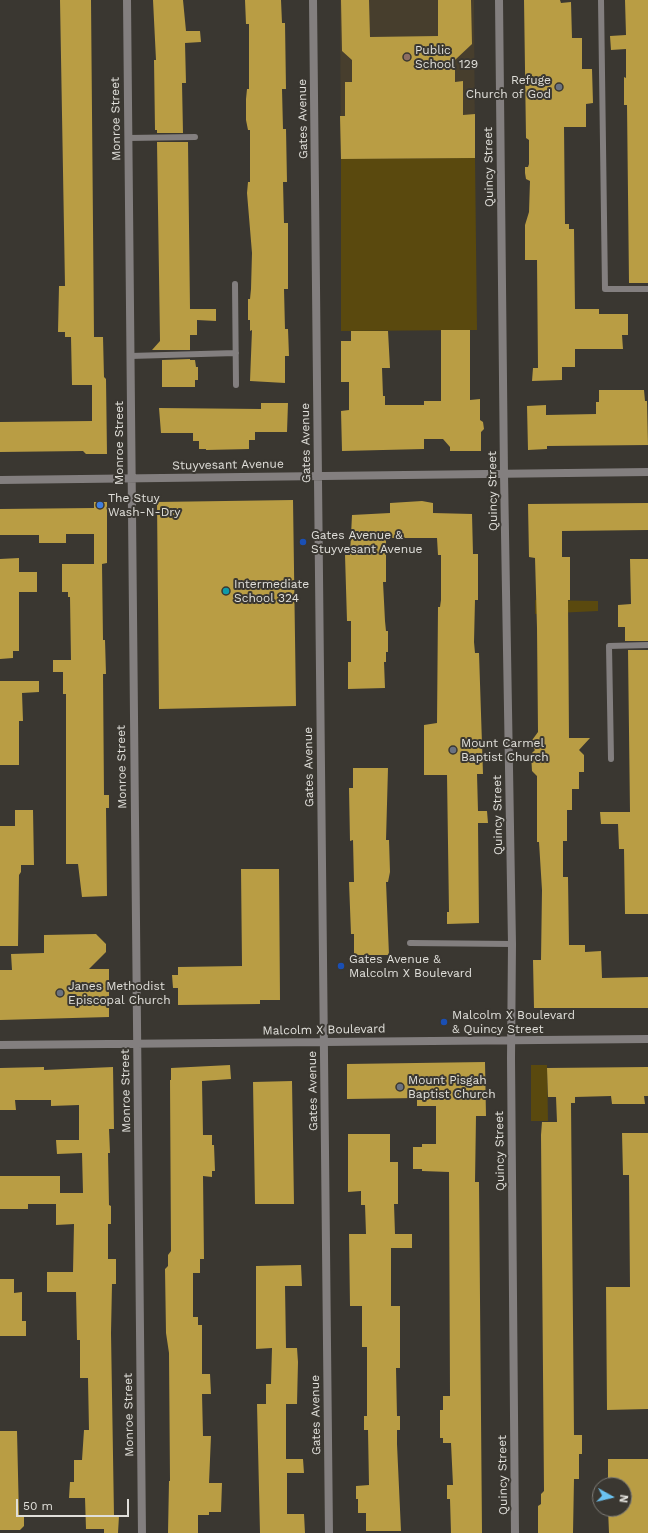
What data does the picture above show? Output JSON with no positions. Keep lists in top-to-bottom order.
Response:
{
  "streets": {
    "street": [
      "Monroe Street",
      "Gates Avenue",
      "Quincy Street",
      "Stuyvesant Avenue",
      "Malcolm X Boulevard"
    ]
  },
  "crossings": [
    ["Monroe Street", "Stuyvesant Avenue"],
    ["Monroe Street", "Malcolm X Boulevard"],
    ["Gates Avenue", "Stuyvesant Avenue"],
    ["Gates Avenue", "Malcolm X Boulevard"],
    ["Quincy Street", "Stuyvesant Avenue"],
    ["Quincy Street", "Malcolm X Boulevard"]
  ],
  "places": [
    "Public School 129",
    "Refuge Church of God",
    "The Stuy Wash-N-Dry",
    "Gates Avenue & Stuyvesant Avenue",
    "Intermediate School 324",
    "Mount Carmel Baptist Church",
    "Gates Avenue & Malcolm X Boulevard",
    "Janes Methodist Episcopal Church",
    "Malcolm X Boulevard & Quincy Street",
    "Mount Pisgah Baptist Church"
  ],
  "scale_bar": "50 m",
  "north": "right"
}
